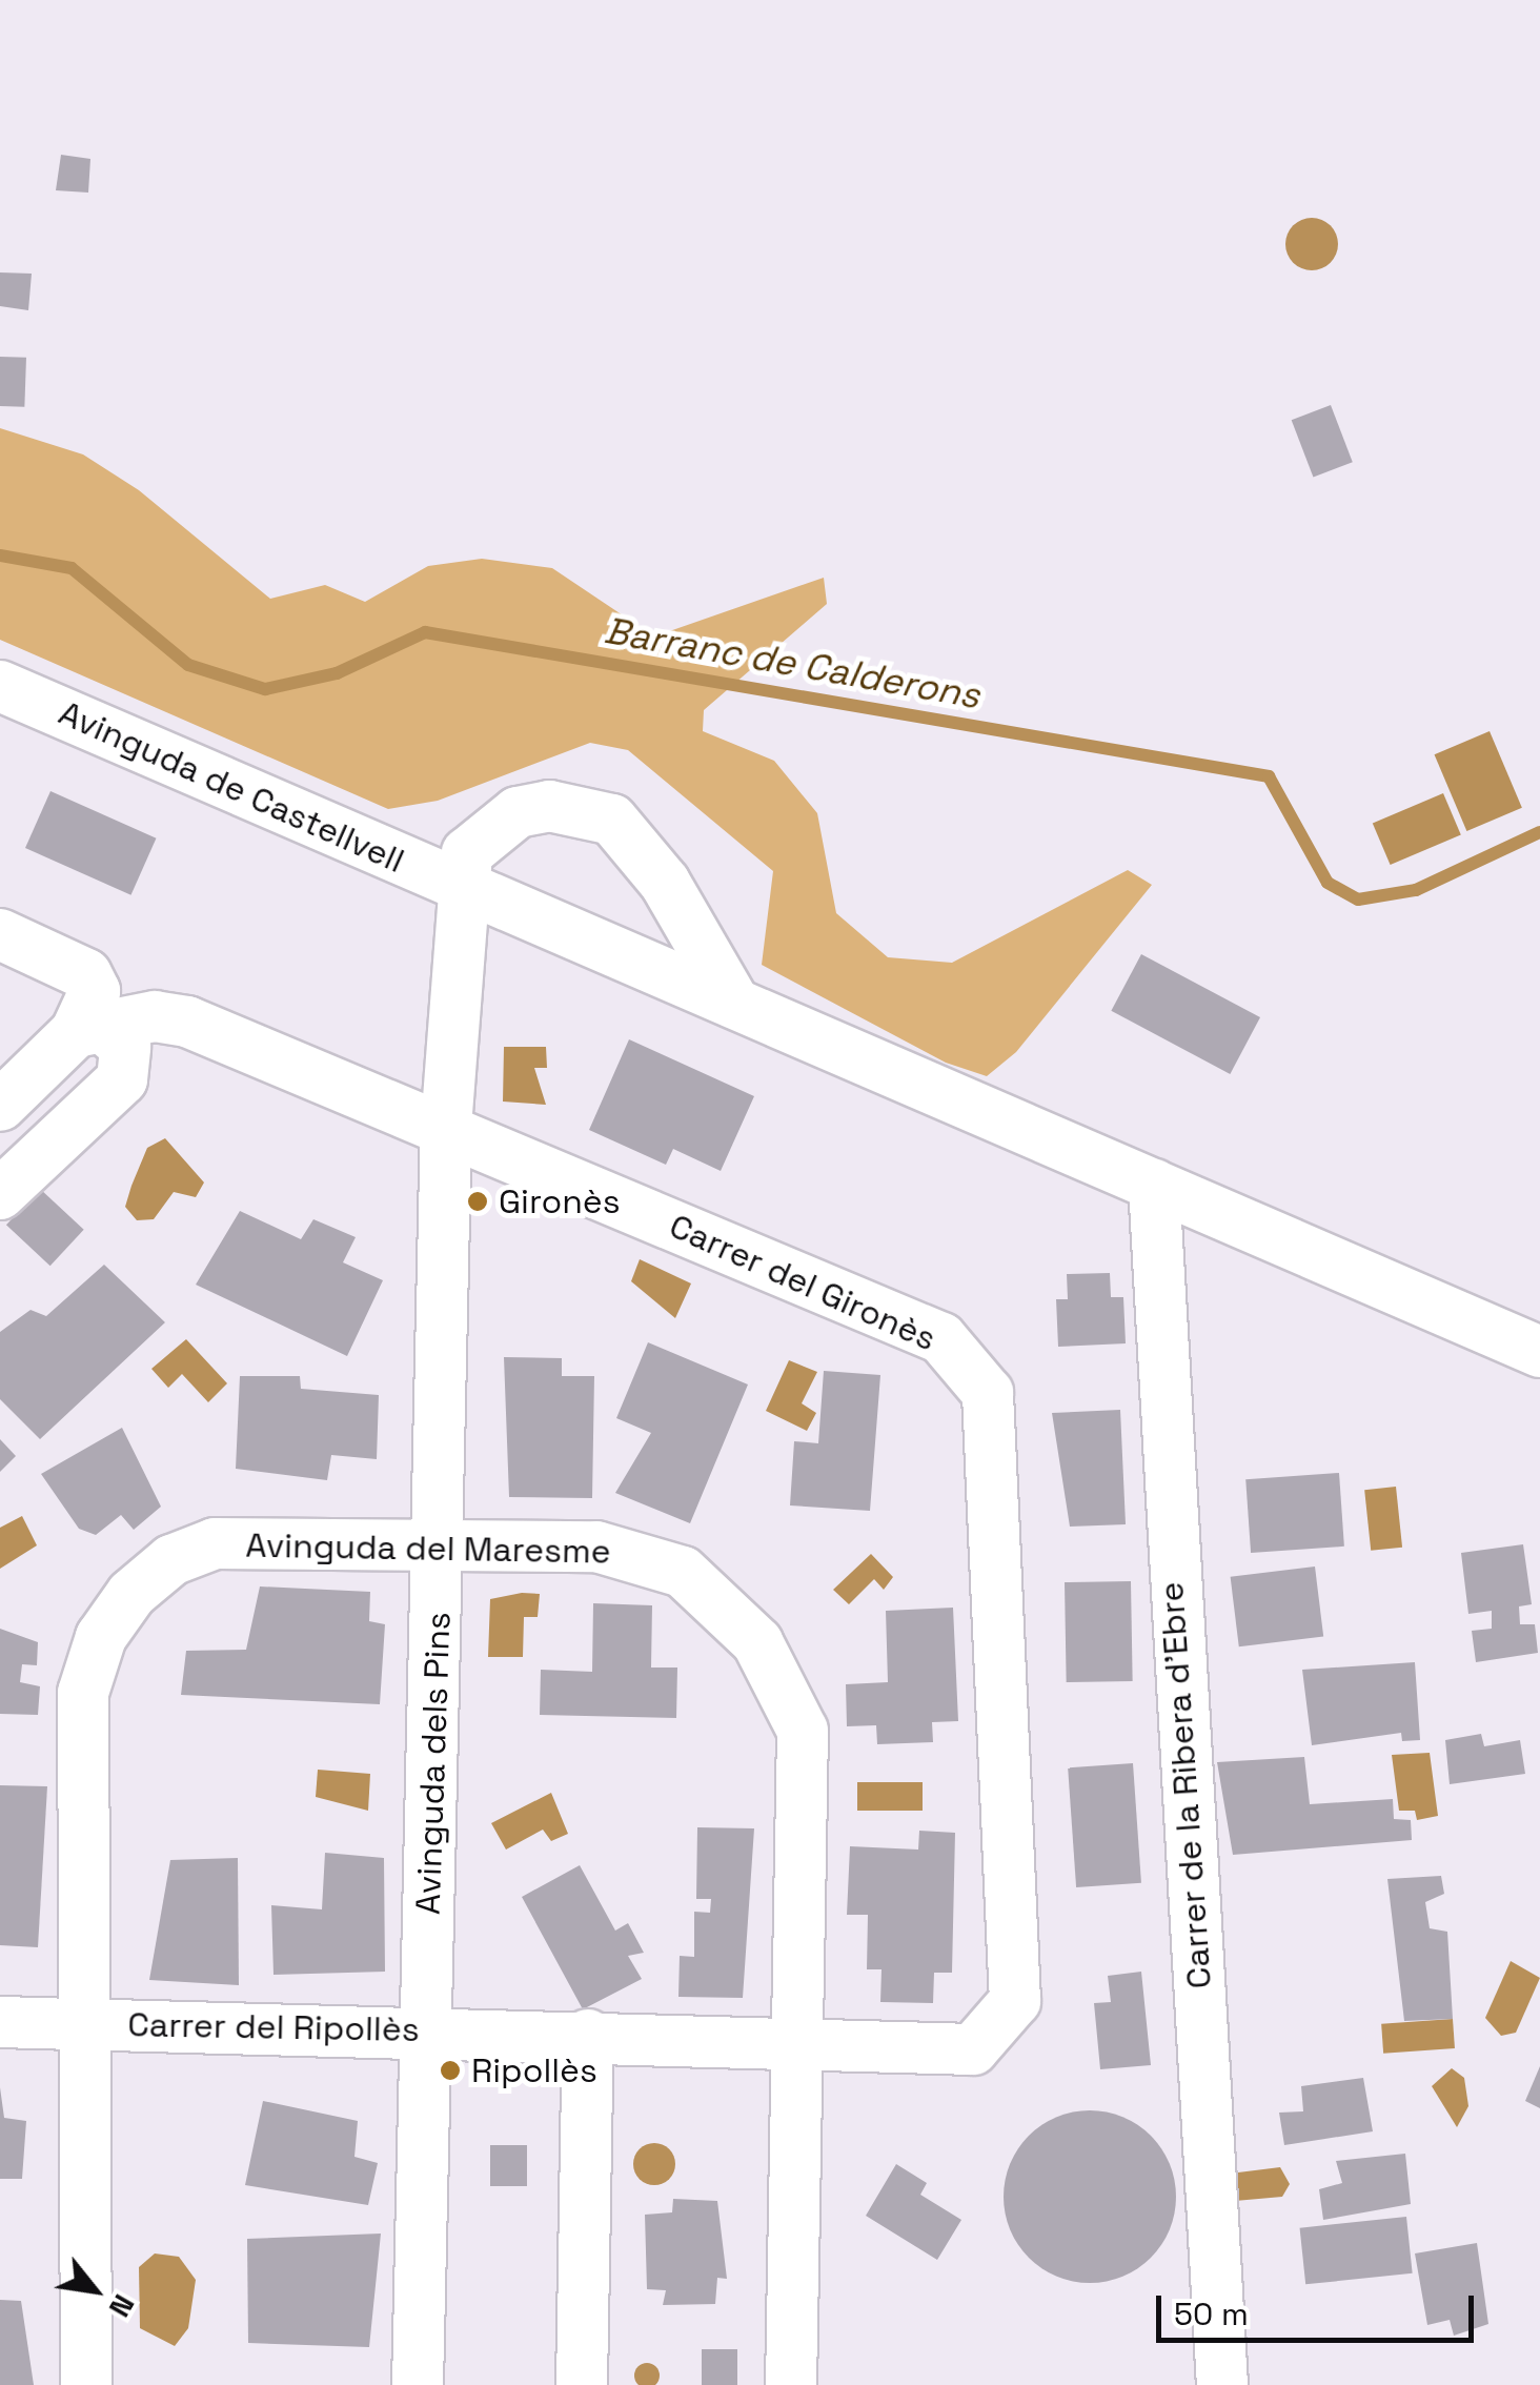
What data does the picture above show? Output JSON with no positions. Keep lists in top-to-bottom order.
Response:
{
  "streets": {
    "street": [
      "Avinguda de Castellvell",
      "Carrer del Gironès",
      "Avinguda del Maresme",
      "Avinguda dels Pins",
      "Carrer de la Ribera d'Ebre",
      "Carrer del Ripollès"
    ]
  },
  "crossings": [
    ["Avinguda de Castellvell", "Avinguda dels Pins"],
    ["Avinguda de Castellvell", "Carrer de la Ribera d'Ebre"],
    ["Carrer del Gironès", "Avinguda del Maresme"],
    ["Carrer del Gironès", "Avinguda dels Pins"],
    ["Carrer del Gironès", "Carrer del Ripollès"],
    ["Avinguda del Maresme", "Avinguda dels Pins"],
    ["Avinguda del Maresme", "Carrer del Ripollès"],
    ["Avinguda dels Pins", "Carrer del Ripollès"]
  ],
  "water": ["Barranc de Calderons"],
  "places": ["Gironès", "Ripollès"],
  "scale_bar": "50 m",
  "north": "bottom right"
}
